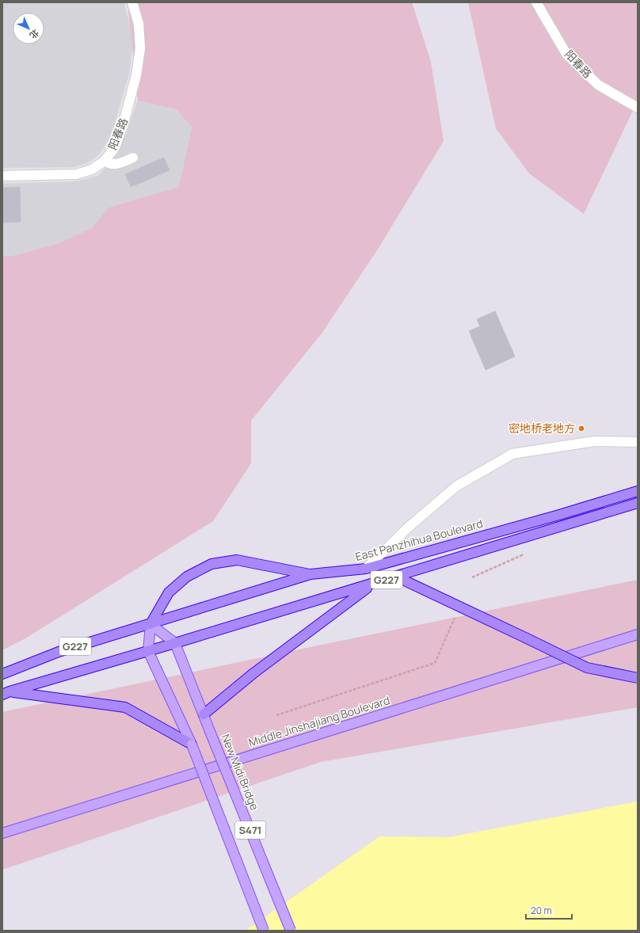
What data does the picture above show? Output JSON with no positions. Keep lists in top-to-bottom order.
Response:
{
  "streets": {
    "highway": ["East Panzhihua Boulevard", "G227"],
    "main road": ["Middle Jinshajiang Boulevard", "New Midi Bridge", "S471"],
    "street": ["阳春路"]
  },
  "crossings": [
    ["East Panzhihua Boulevard", "G227"],
    ["G227", "S471"],
    ["New Midi Bridge", "S471"]
  ],
  "places": ["密地桥老地方"],
  "scale_bar": "20 m",
  "north": "bottom right"
}
